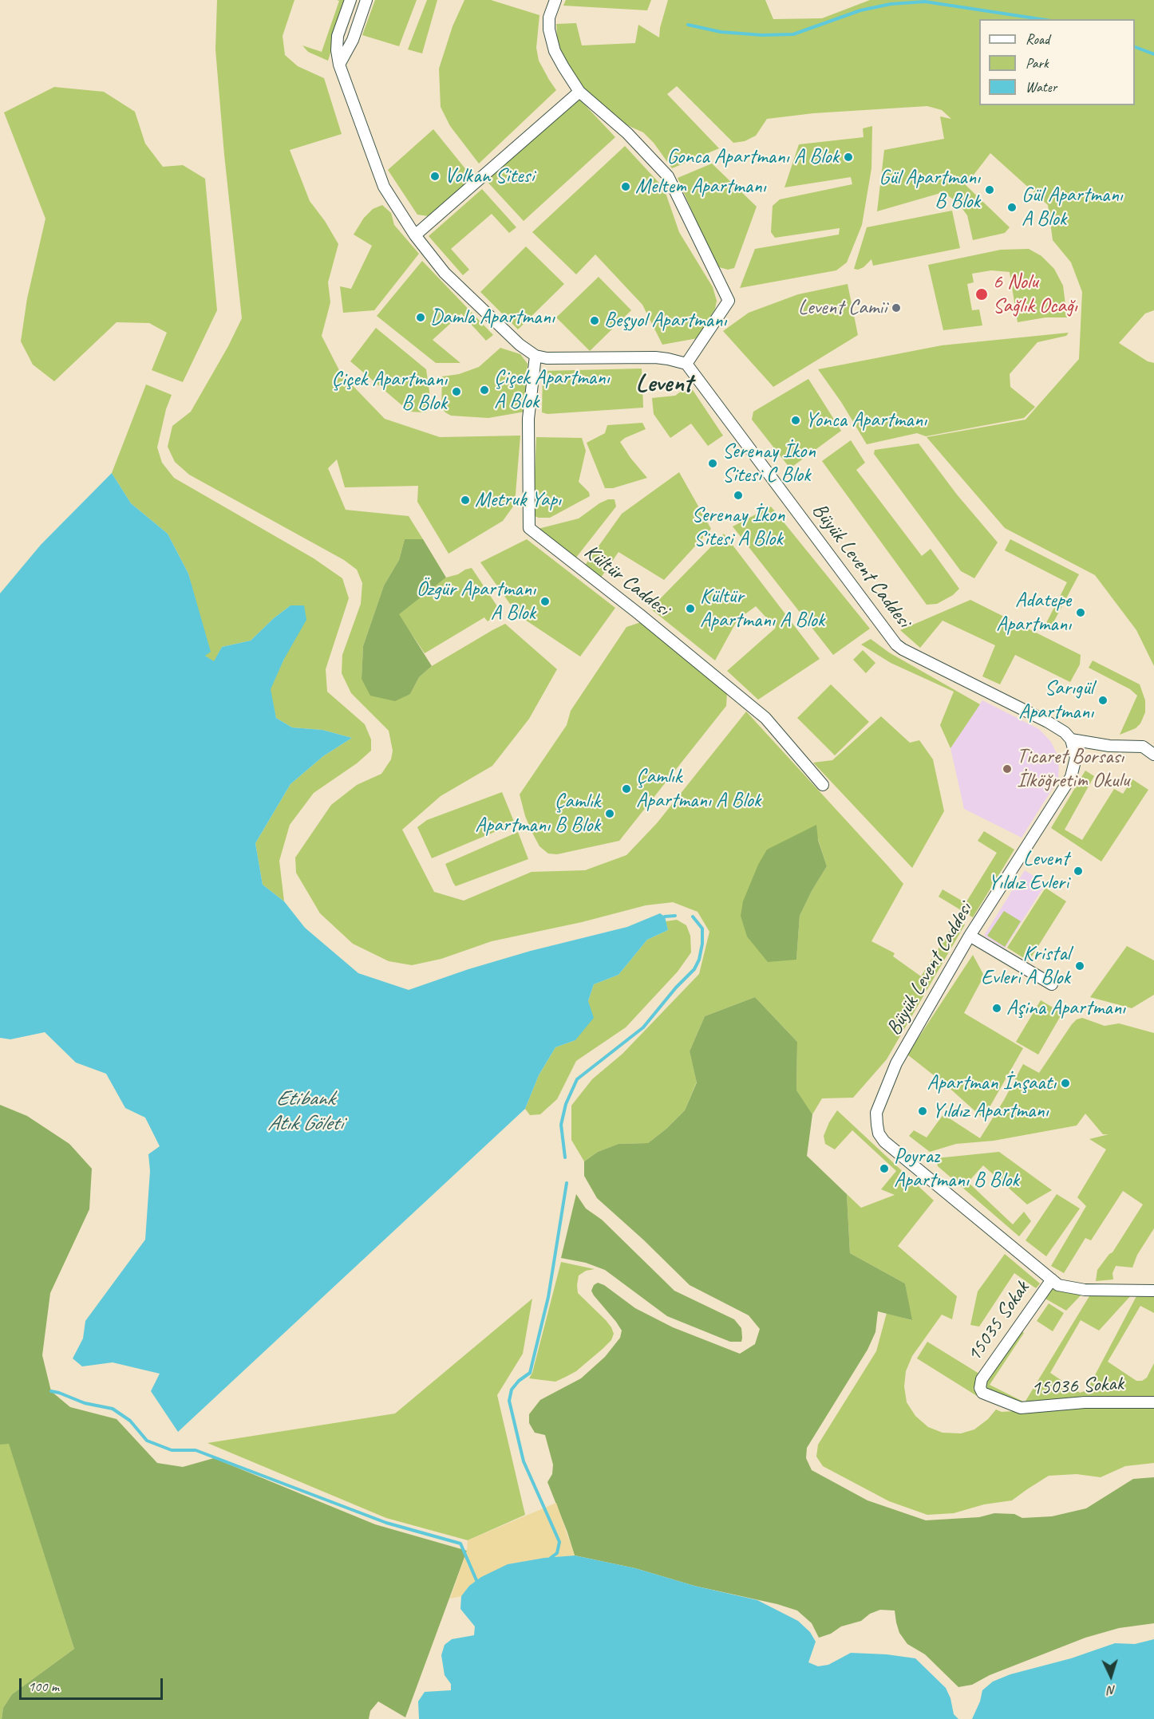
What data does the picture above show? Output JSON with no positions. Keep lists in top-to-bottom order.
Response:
{
  "streets": {
    "street": [
      "Büyük Levent Caddesi",
      "Kültür Caddesi",
      "15035 Sokak",
      "15036 Sokak"
    ]
  },
  "crossings": [
    ["Büyük Levent Caddesi", "15035 Sokak"],
    ["15035 Sokak", "15036 Sokak"]
  ],
  "districts": ["Levent"],
  "water": ["Etibank Atık Göleti"],
  "places": [
    "Gonca Apartmanı A Blok",
    "Volkan Sitesi",
    "Meltem Apartmanı",
    "Gül Apartmanı B Blok",
    "Gül Apartmanı A Blok",
    "6 Nolu Sağlık Ocağı",
    "Levent Camii",
    "Damla Apartmanı",
    "Beşyol Apartmanı",
    "Çiçek Apartmanı A Blok",
    "Çiçek Apartmanı B Blok",
    "Yonca Apartmanı",
    "Serenay İkon Sitesi C Blok",
    "Serenay İkon Sitesi A Blok",
    "Metruk Yapı",
    "Özgür Apartmanı A Blok",
    "Kültür Apartmanı A Blok",
    "Adatepe Apartmanı",
    "Sarıgül Apartmanı",
    "Ticaret Borsası İlköğretim Okulu",
    "Çamlık Apartmanı A Blok",
    "Çamlık Apartmanı B Blok",
    "Levent Yıldız Evleri",
    "Kristal Evleri A Blok",
    "Aşina Apartmanı",
    "Apartman İnşaatı",
    "Yıldız Apartmanı",
    "Poyraz Apartmanı B Blok"
  ],
  "legend": ["Road", "Park", "Water"],
  "scale_bar": "100 m",
  "north": "bottom"
}
